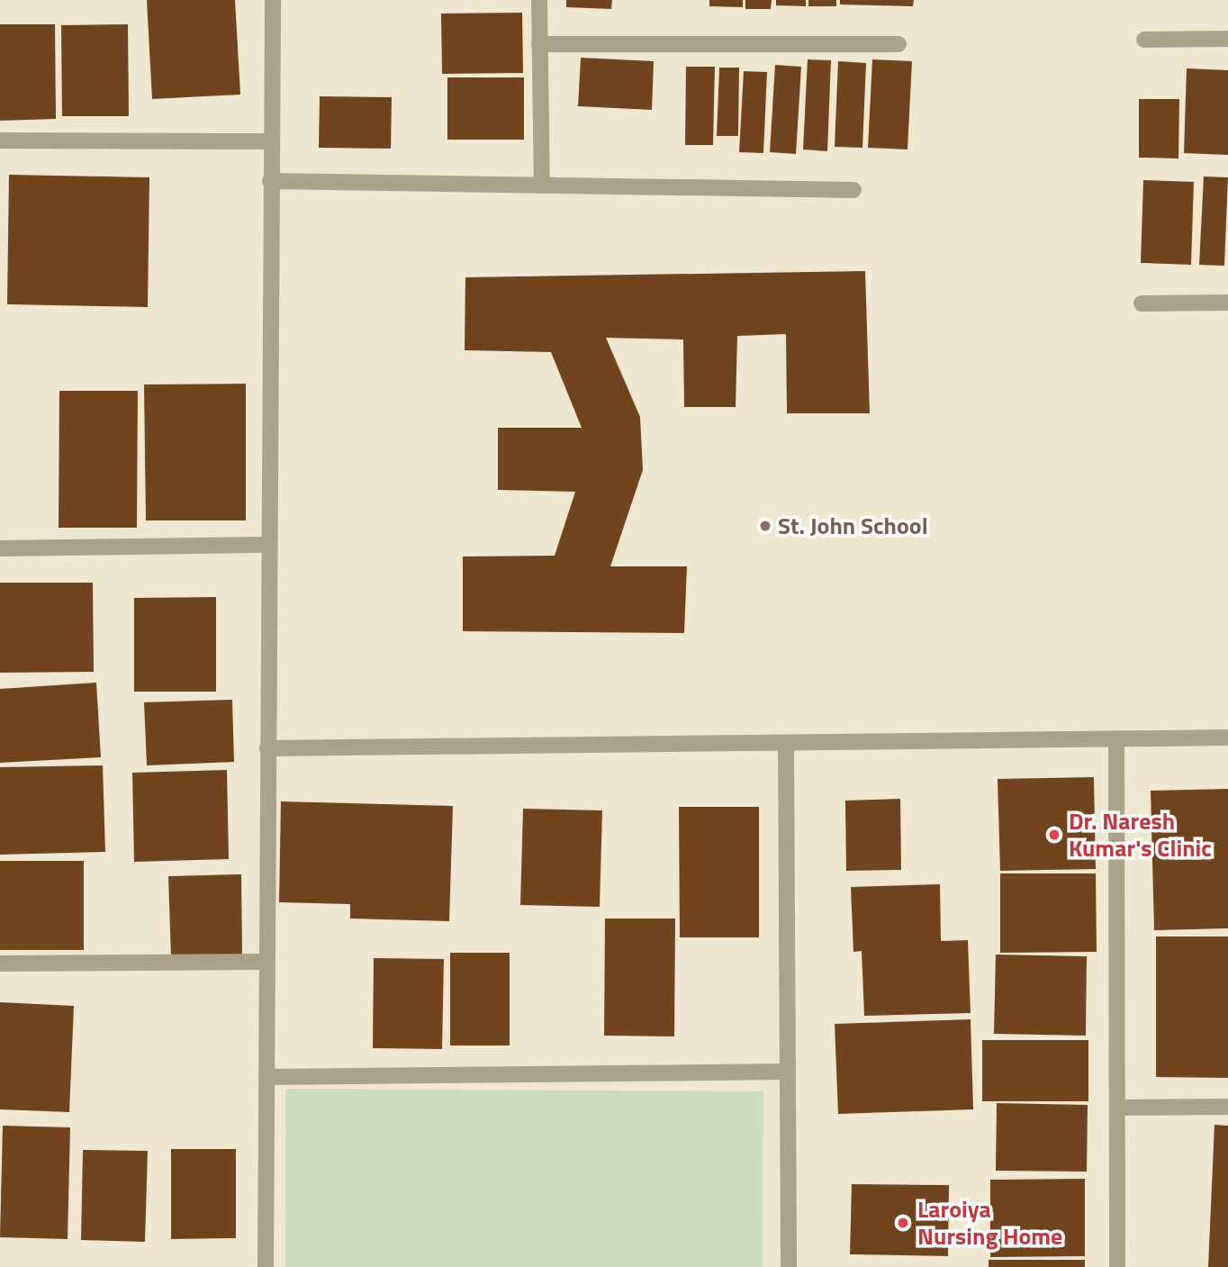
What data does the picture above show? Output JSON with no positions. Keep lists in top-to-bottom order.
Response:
{
  "places": ["St. John School", "Dr. Naresh Kumar's Clinic", "Laroiya Nursing Home"]
}
